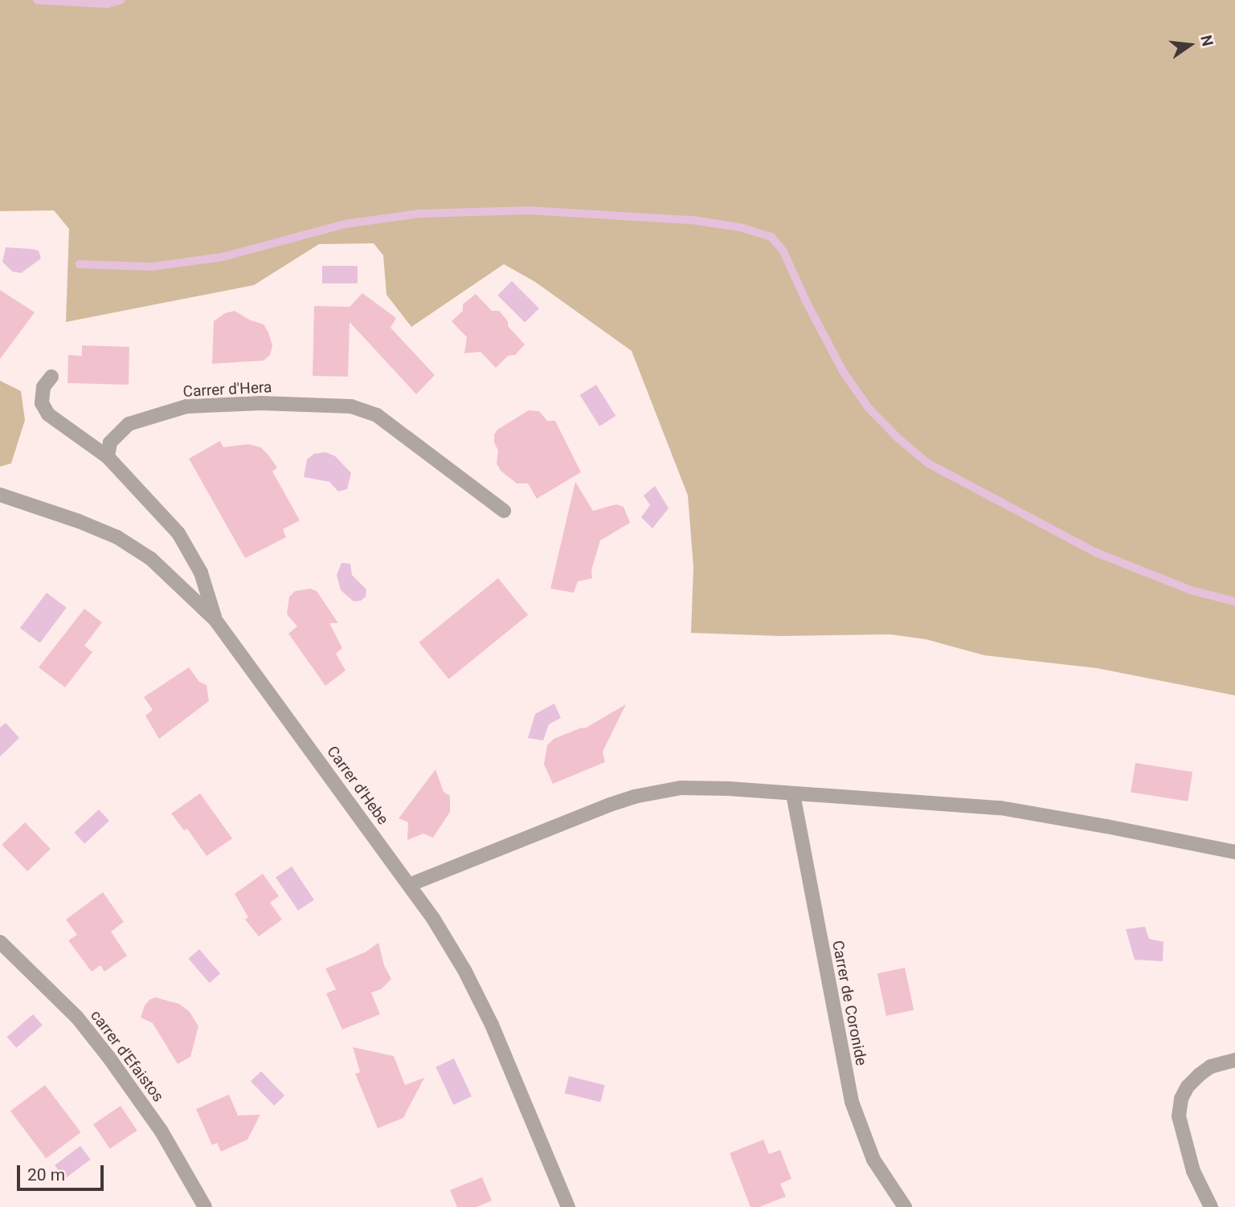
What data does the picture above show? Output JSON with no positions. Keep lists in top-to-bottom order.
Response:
{
  "streets": {
    "street": [
      "Carrer d'Hera",
      "Carrer d'Hebe",
      "Carrer de Coronide",
      "carrer d'Efaistos"
    ]
  },
  "scale_bar": "20 m",
  "north": "right"
}
